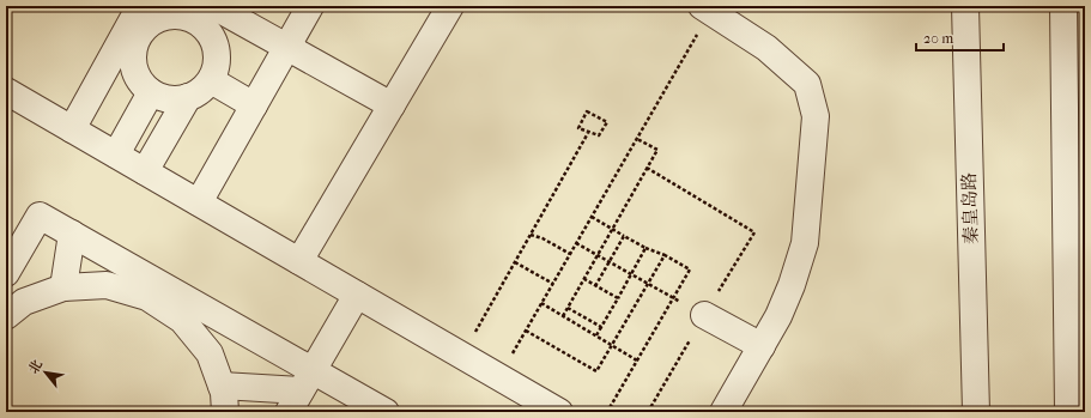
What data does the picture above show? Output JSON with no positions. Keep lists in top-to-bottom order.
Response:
{
  "streets": {
    "street": ["秦皇岛路"]
  },
  "scale_bar": "20 m",
  "north": "top left"
}
